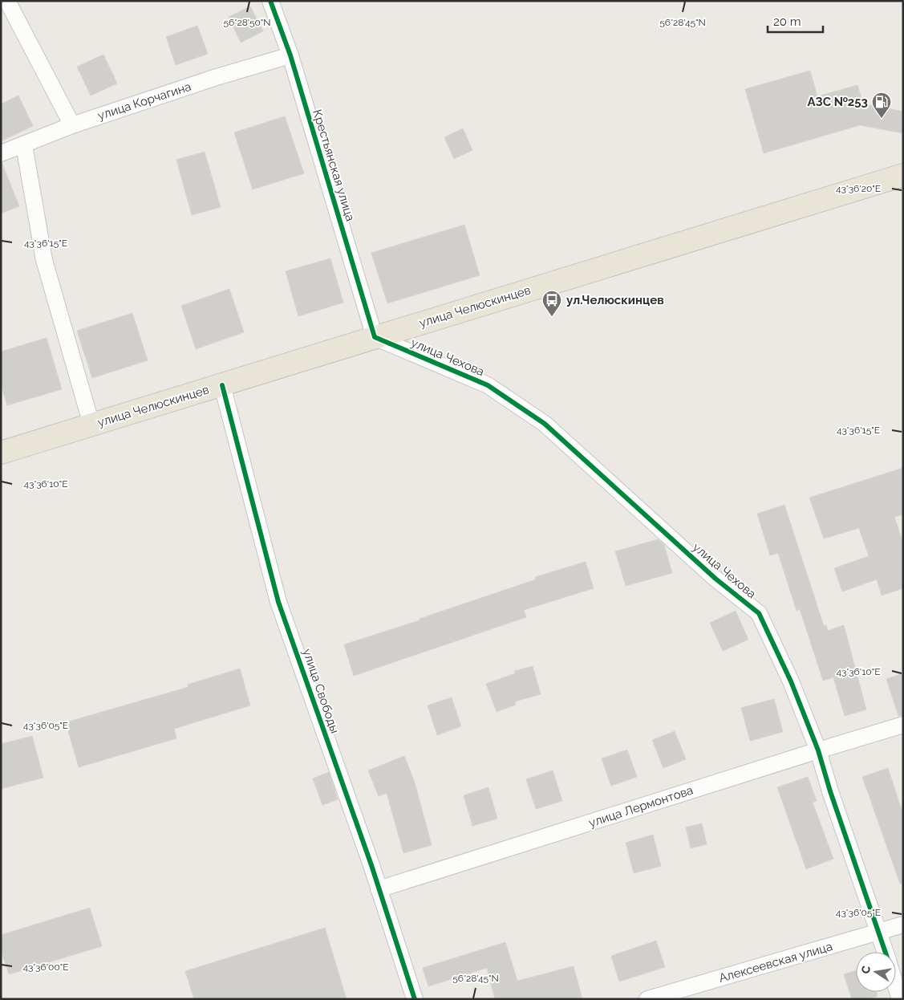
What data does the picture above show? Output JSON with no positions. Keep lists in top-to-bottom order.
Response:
{
  "streets": {
    "main road": ["улица Челюскинцев"],
    "street": [
      "улица Корчагина",
      "Крестьянская улица",
      "улица Чехова",
      "улица Свободы",
      "улица Лермонтова",
      "Алексеевская улица"
    ]
  },
  "crossings": [
    ["улица Корчагина", "Крестьянская улица"],
    ["Крестьянская улица", "улица Челюскинцев"],
    ["Крестьянская улица", "улица Чехова"],
    ["улица Челюскинцев", "улица Чехова"],
    ["улица Челюскинцев", "улица Свободы"],
    ["улица Чехова", "улица Лермонтова"],
    ["улица Чехова", "Алексеевская улица"],
    ["улица Свободы", "улица Лермонтова"]
  ],
  "places": {
    "fuel station": ["АЗС №253"],
    "bus stop": ["ул.Челюскинцев"]
  },
  "scale_bar": "20 m",
  "north": "left",
  "coordinates": [
    "56°28'50\"N",
    "56°28'45\"N",
    "43°36'20\"E",
    "43°36'15\"E",
    "43°36'10\"E",
    "43°36'05\"E",
    "43°36'00\"E"
  ]
}
